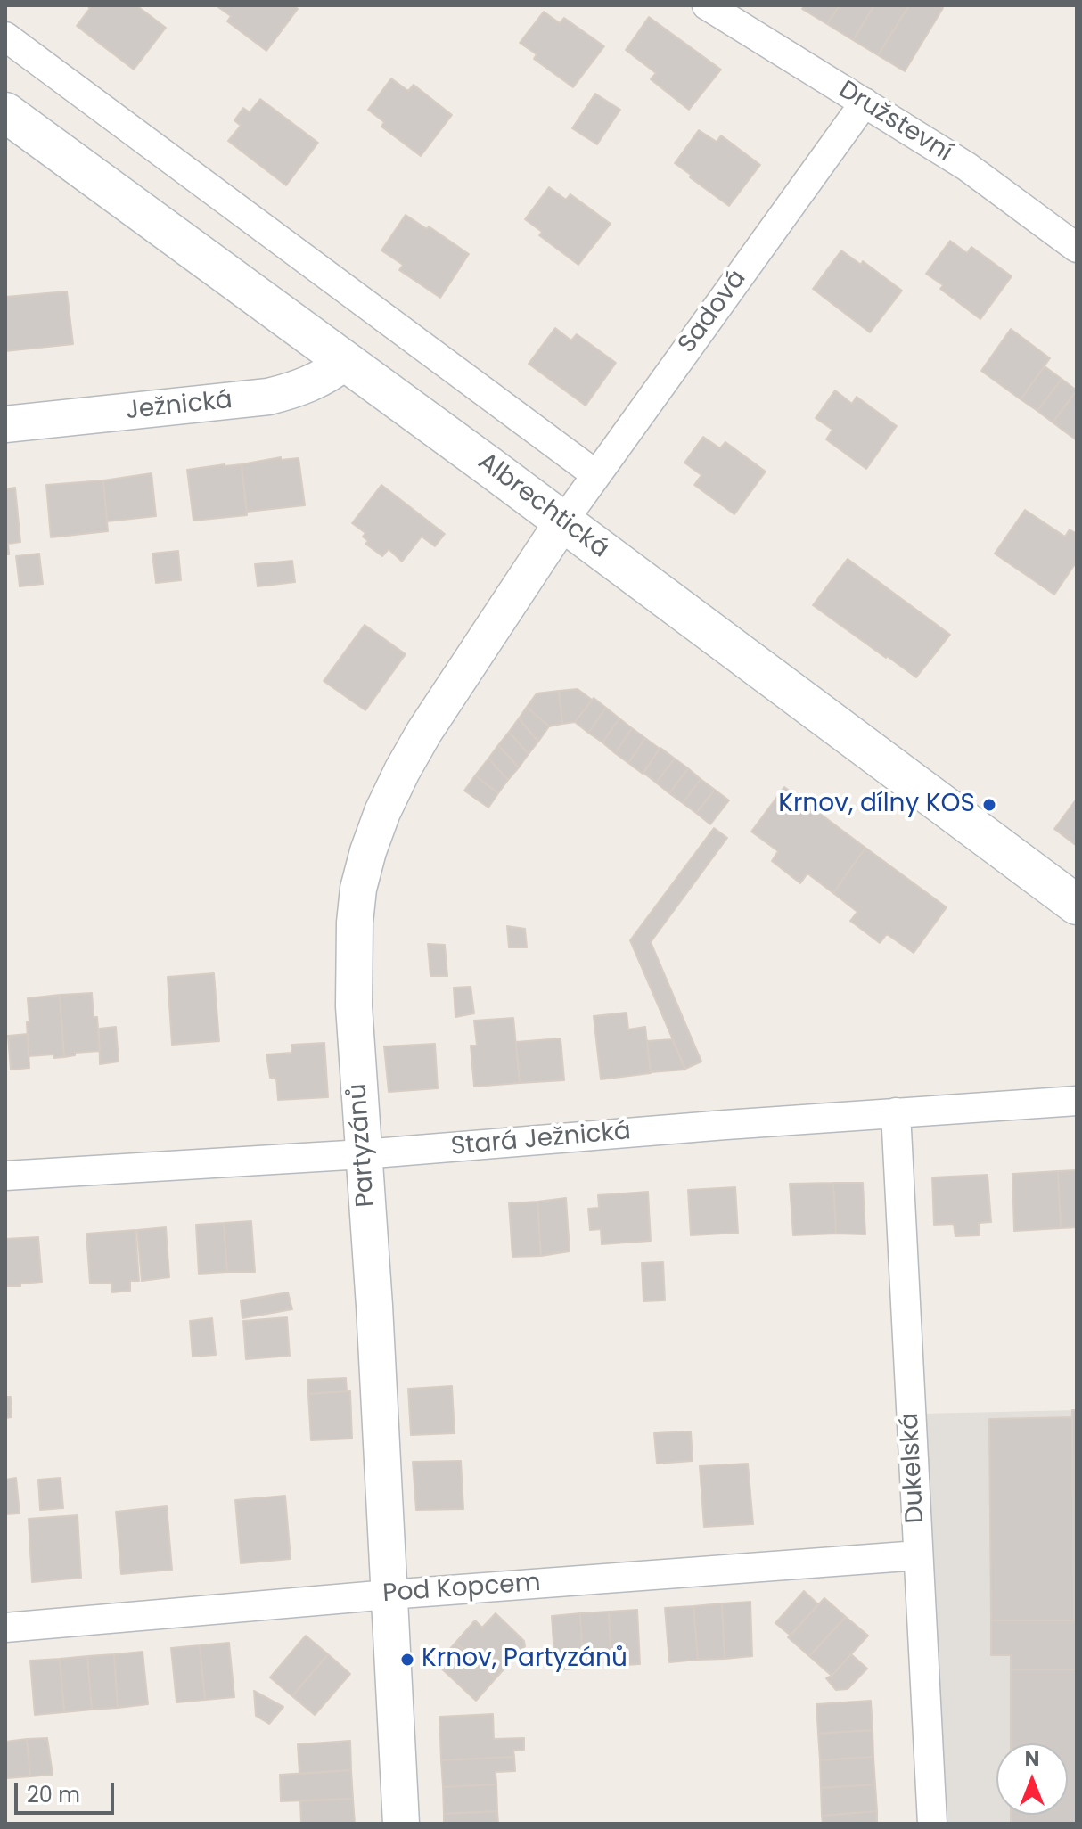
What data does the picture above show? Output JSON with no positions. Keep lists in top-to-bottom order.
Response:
{
  "streets": {
    "main road": ["Albrechtická"],
    "street": [
      "Družstevní",
      "Sadová",
      "Ježnická",
      "Stará Ježnická",
      "Partyzánů",
      "Dukelská",
      "Pod Kopcem"
    ]
  },
  "crossings": [
    ["Družstevní", "Sadová"],
    ["Sadová", "Albrechtická"],
    ["Sadová", "Partyzánů"],
    ["Ježnická", "Albrechtická"],
    ["Albrechtická", "Partyzánů"],
    ["Stará Ježnická", "Partyzánů"],
    ["Stará Ježnická", "Dukelská"],
    ["Partyzánů", "Pod Kopcem"],
    ["Dukelská", "Pod Kopcem"]
  ],
  "places": ["Krnov, dílny KOS", "Krnov, Partyzánů"],
  "scale_bar": "20 m",
  "north": "top"
}
